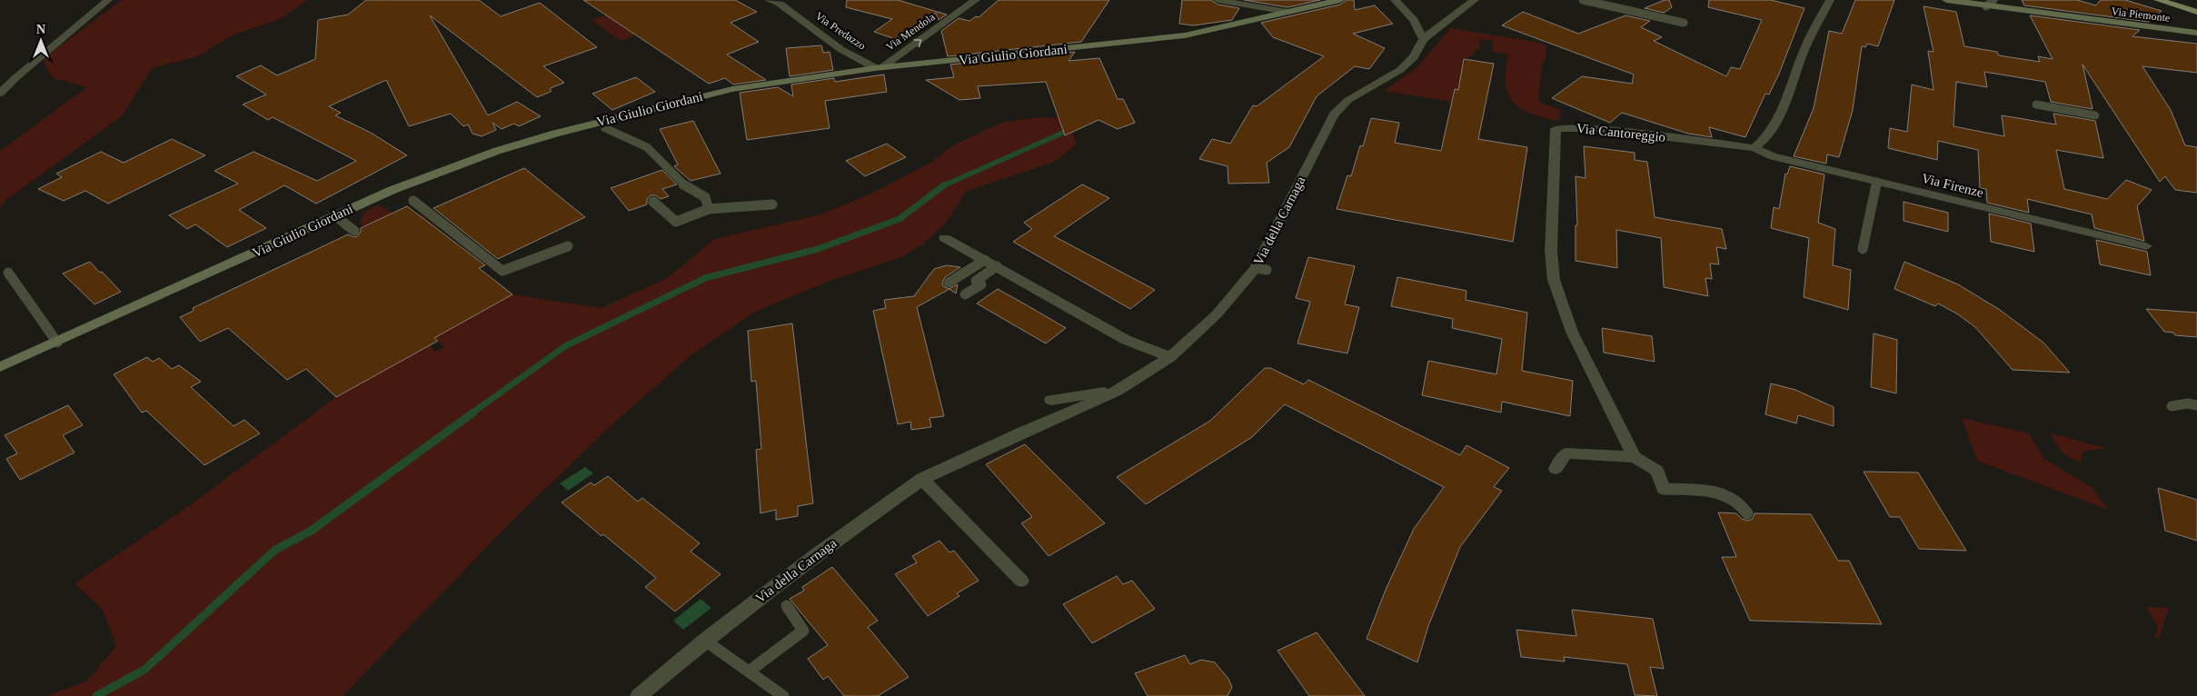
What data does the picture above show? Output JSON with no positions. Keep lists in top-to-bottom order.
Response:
{
  "streets": {
    "street": [
      "Via Piemonte",
      "Via Predazzo",
      "Via Mendola",
      "Via Giulio Giordani",
      "Via Cantoreggio",
      "Via Firenze",
      "Via della Carnaga"
    ]
  },
  "crossings": [
    ["Via Predazzo", "Via Mendola"],
    ["Via Predazzo", "Via Giulio Giordani"],
    ["Via Mendola", "Via Giulio Giordani"],
    ["Via Cantoreggio", "Via Firenze"]
  ],
  "one_way": ["Via Mendola"],
  "north": "top"
}
